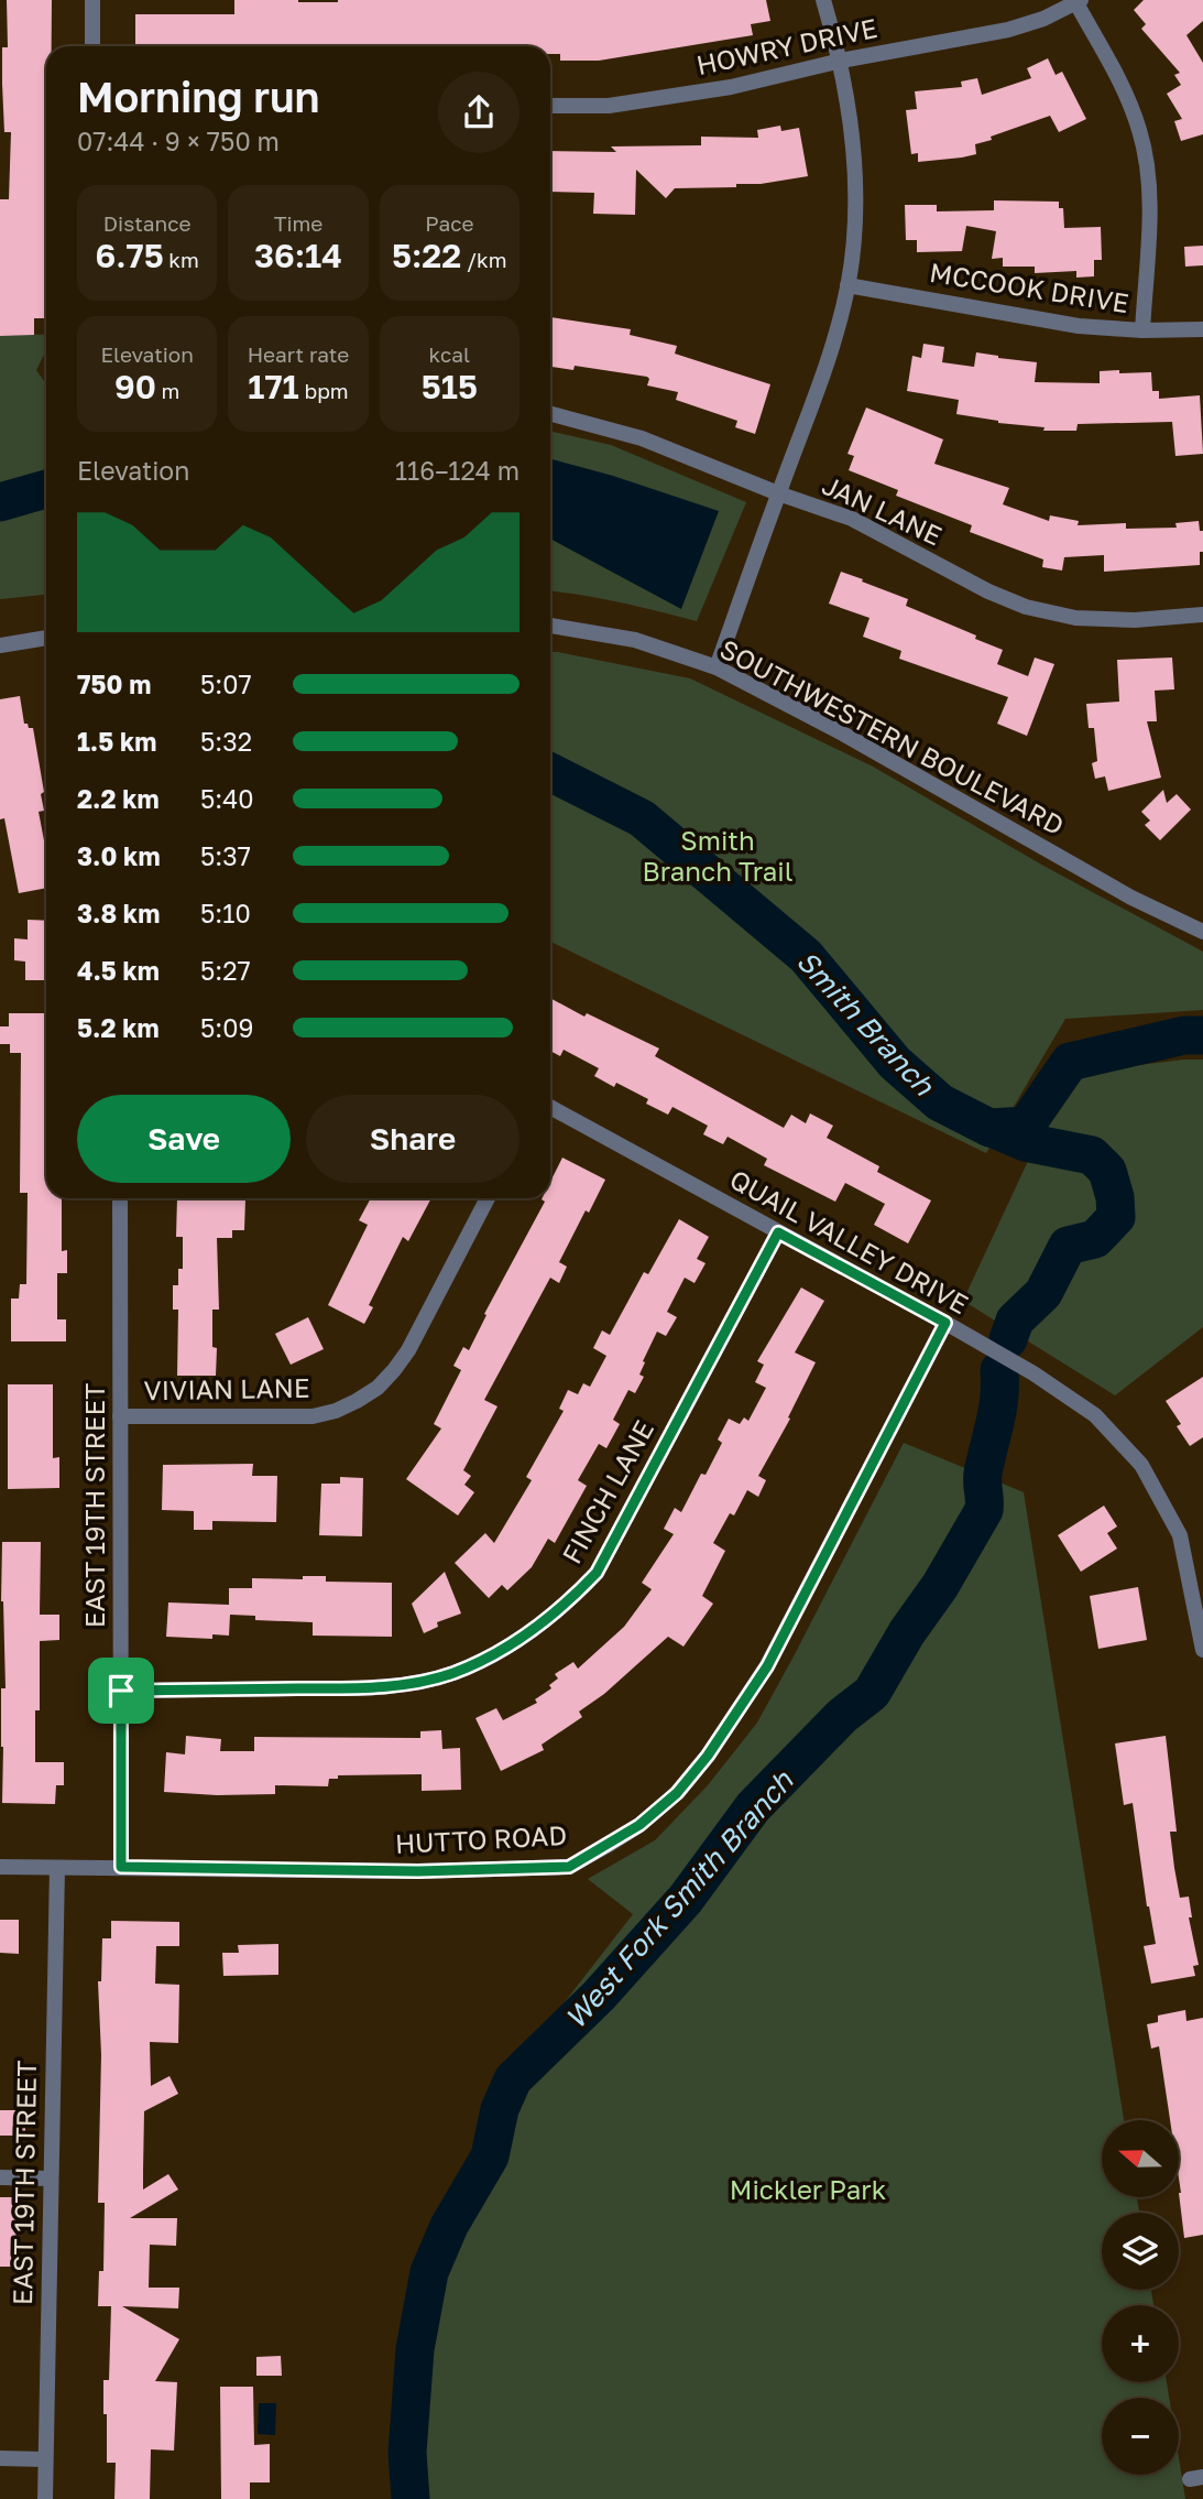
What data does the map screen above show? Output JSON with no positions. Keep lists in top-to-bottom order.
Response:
{
  "streets": {
    "street": [
      "HOWRY DRIVE",
      "MCCOOK DRIVE",
      "JAN LANE",
      "SOUTHWESTERN BOULEVARD",
      "QUAIL VALLEY DRIVE",
      "VIVIAN LANE",
      "FINCH LANE",
      "EAST 19TH STREET",
      "HUTTO ROAD"
    ]
  },
  "crossings": [
    ["QUAIL VALLEY DRIVE", "FINCH LANE"],
    ["QUAIL VALLEY DRIVE", "HUTTO ROAD"],
    ["VIVIAN LANE", "EAST 19TH STREET"],
    ["FINCH LANE", "EAST 19TH STREET"],
    ["EAST 19TH STREET", "HUTTO ROAD"]
  ],
  "water": ["Smith Branch", "West Fork Smith Branch"],
  "parks": ["Smith Branch Trail", "Mickler Park"],
  "north": "left",
  "page": {
    "heading": ["Morning run", "07:44 · 9 × 750 m"],
    "stats": [
      ["Distance", "6.75 km"],
      ["Time", "36:14"],
      ["Pace", "5:22 /km"],
      ["Elevation", "90 m"],
      ["Heart rate", "171 bpm"],
      ["kcal", "515"]
    ],
    "chart": ["Elevation", "116–124 m"],
    "list": [
      {
        "name": "750 m",
        "note": "5:07"
      },
      {
        "name": "1.5 km",
        "note": "5:32"
      },
      {
        "name": "2.2 km",
        "note": "5:40"
      },
      {
        "name": "3.0 km",
        "note": "5:37"
      },
      {
        "name": "3.8 km",
        "note": "5:10"
      },
      {
        "name": "4.5 km",
        "note": "5:27"
      },
      {
        "name": "5.2 km",
        "note": "5:09"
      }
    ],
    "buttons": ["Save", "Share"],
    "map_buttons": ["+", "−"]
  }
}
